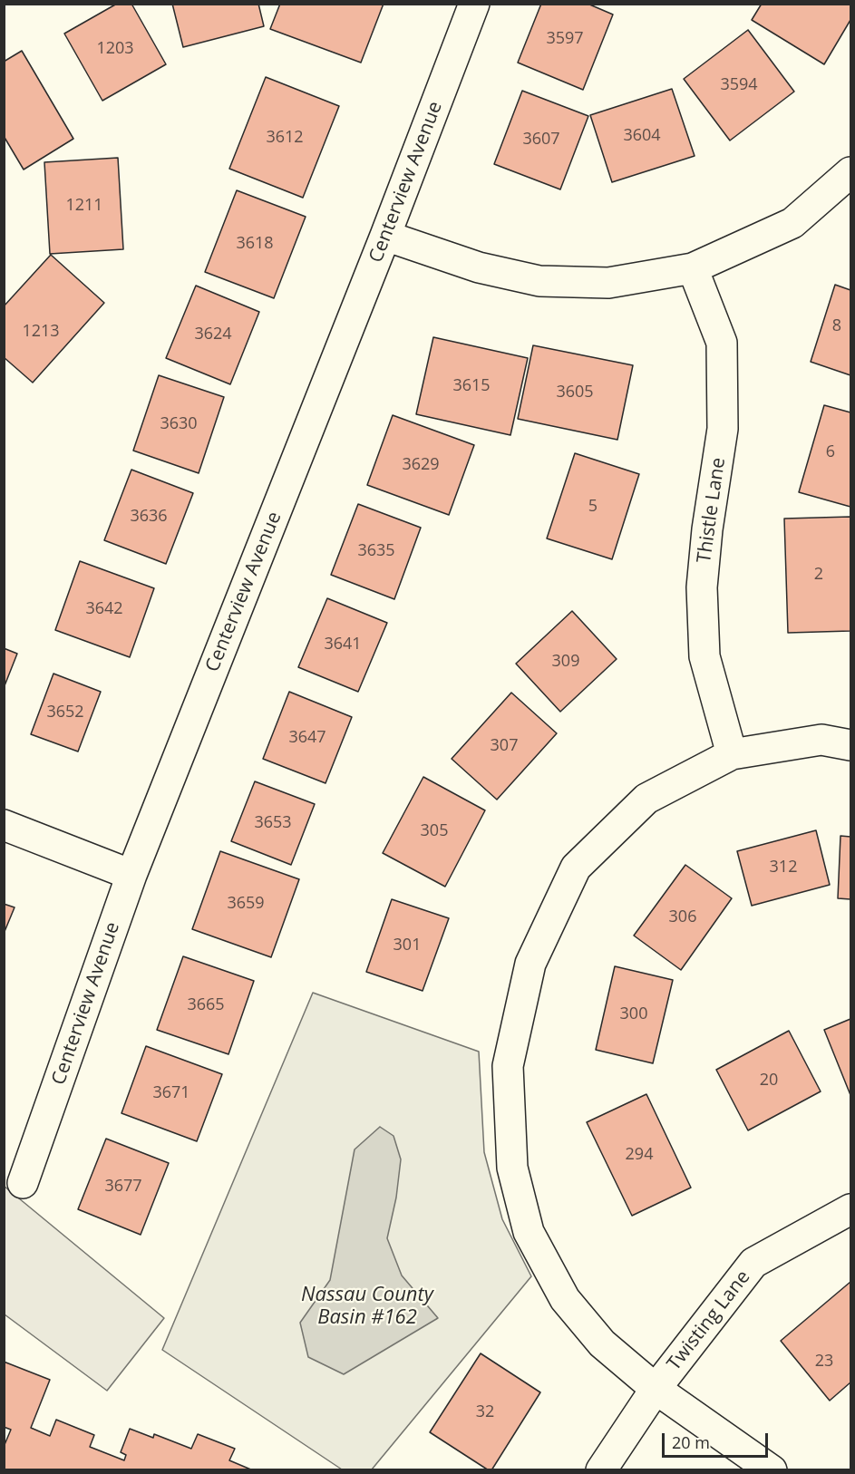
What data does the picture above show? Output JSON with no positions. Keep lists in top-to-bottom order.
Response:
{
  "streets": {
    "street": ["Centerview Avenue", "Thistle Lane", "Twisting Lane"]
  },
  "water": ["Nassau County Basin #162"],
  "house_numbers": [
    "3597",
    "1203",
    "3594",
    "3604",
    "3612",
    "3607",
    "1211",
    "3618",
    "8",
    "1213",
    "3624",
    "3615",
    "3605",
    "3630",
    "6",
    "3629",
    "5",
    "3636",
    "3635",
    "2",
    "3642",
    "3641",
    "309",
    "3652",
    "3647",
    "307",
    "3653",
    "305",
    "312",
    "3659",
    "306",
    "301",
    "3665",
    "300",
    "20",
    "3671",
    "294",
    "3677",
    "23",
    "32"
  ],
  "scale_bar": "20 m"
}
